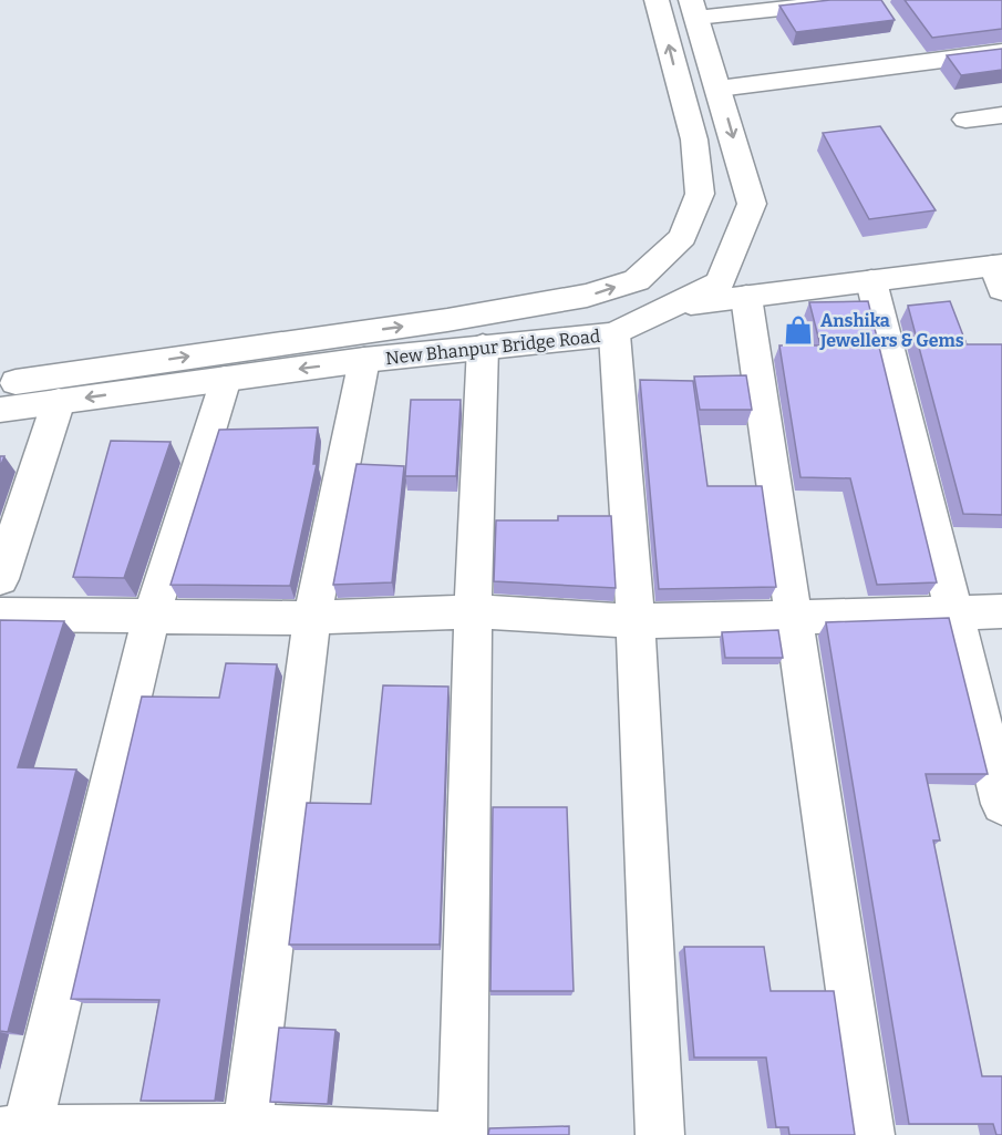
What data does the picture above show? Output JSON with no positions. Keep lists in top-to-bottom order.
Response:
{
  "streets": {
    "street": ["New Bhanpur Bridge Road"]
  },
  "places": {
    "shop": ["Anshika Jewellers & Gems"]
  }
}
